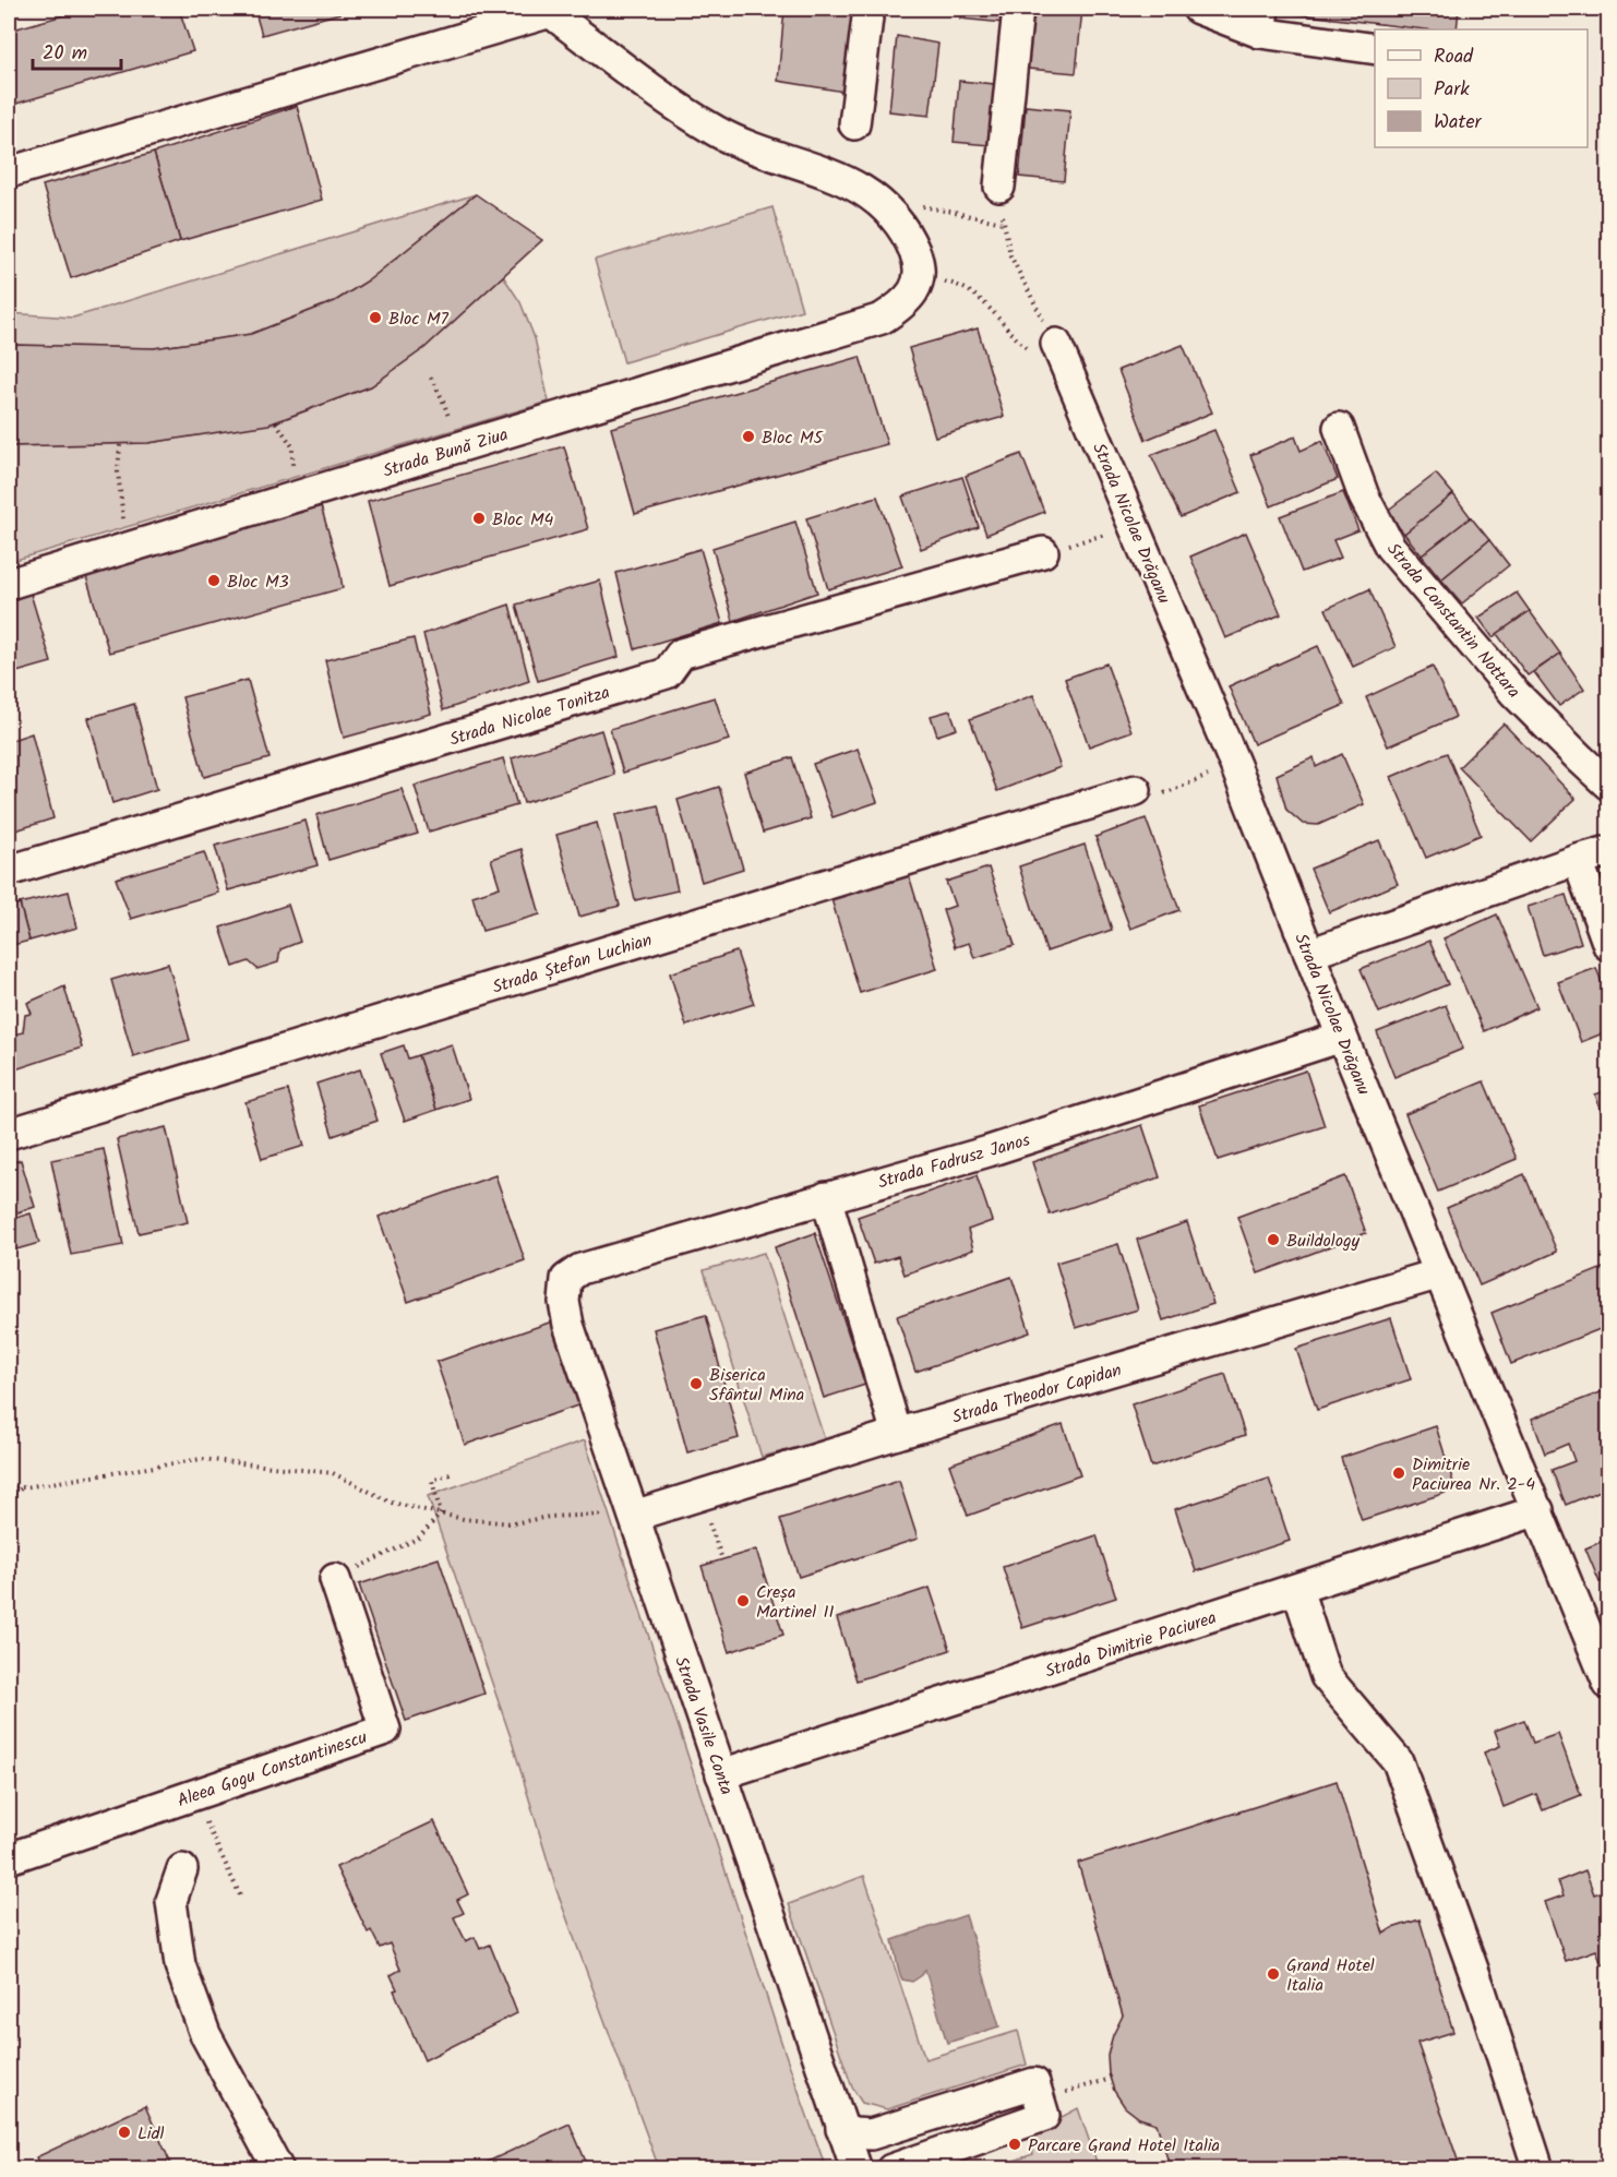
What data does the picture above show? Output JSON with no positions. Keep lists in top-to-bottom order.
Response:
{
  "streets": {
    "street": [
      "Strada Bună Ziua",
      "Strada Nicolae Drăganu",
      "Strada Constantin Nottara",
      "Strada Nicolae Tonitza",
      "Strada Ștefan Luchian",
      "Strada Fadrusz Janos",
      "Strada Theodor Capidan",
      "Strada Dimitrie Paciurea",
      "Strada Vasile Conta",
      "Aleea Gogu Constantinescu"
    ]
  },
  "crossings": [
    ["Strada Nicolae Drăganu", "Strada Fadrusz Janos"],
    ["Strada Nicolae Drăganu", "Strada Theodor Capidan"],
    ["Strada Nicolae Drăganu", "Strada Dimitrie Paciurea"],
    ["Strada Fadrusz Janos", "Strada Vasile Conta"],
    ["Strada Theodor Capidan", "Strada Vasile Conta"],
    ["Strada Dimitrie Paciurea", "Strada Vasile Conta"]
  ],
  "places": [
    "Bloc M7",
    "Bloc M5",
    "Bloc M4",
    "Bloc M3",
    "Buildology",
    "Biserica Sfântul Mina",
    "Dimitrie Paciurea Nr. 2-4",
    "Creșa Martinel II",
    "Grand Hotel Italia",
    "Lidl",
    "Parcare Grand Hotel Italia"
  ],
  "legend": ["Road", "Park", "Water"],
  "scale_bar": "20 m"
}
